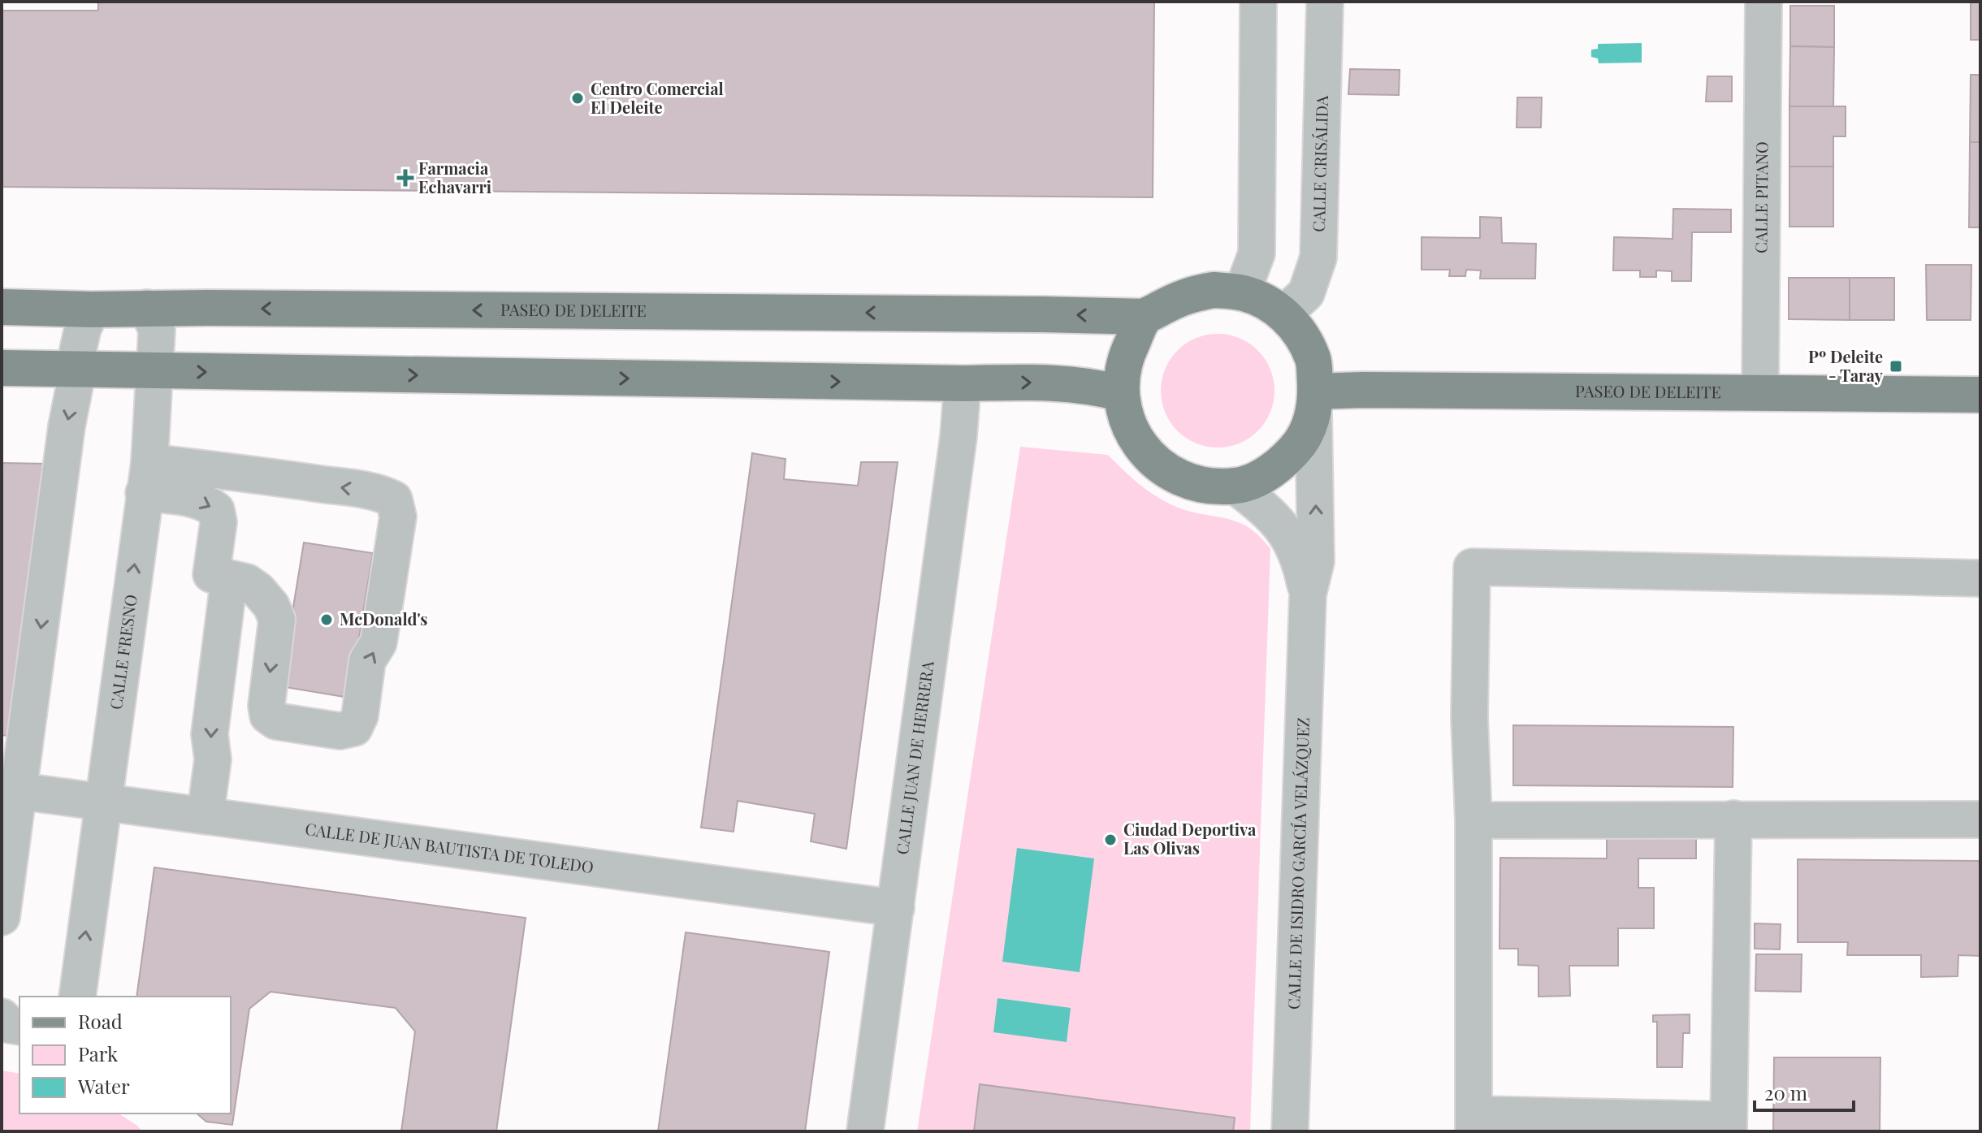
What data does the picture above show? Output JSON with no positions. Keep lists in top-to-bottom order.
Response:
{
  "streets": {
    "main road": ["PASEO DE DELEITE"],
    "street": [
      "CALLE CRISÁLIDA",
      "CALLE PITANO",
      "CALLE FRESNO",
      "CALLE JUAN DE HERRERA",
      "CALLE DE JUAN BAUTISTA DE TOLEDO",
      "CALLE DE ISIDRO GARCÍA VELÁZQUEZ"
    ]
  },
  "crossings": [
    ["CALLE CRISÁLIDA", "PASEO DE DELEITE"],
    ["CALLE CRISÁLIDA", "CALLE DE ISIDRO GARCÍA VELÁZQUEZ"],
    ["CALLE PITANO", "PASEO DE DELEITE"],
    ["PASEO DE DELEITE", "CALLE FRESNO"],
    ["PASEO DE DELEITE", "CALLE DE ISIDRO GARCÍA VELÁZQUEZ"],
    ["CALLE FRESNO", "CALLE DE JUAN BAUTISTA DE TOLEDO"],
    ["CALLE JUAN DE HERRERA", "CALLE DE JUAN BAUTISTA DE TOLEDO"]
  ],
  "places": {
    "other": ["Centro Comercial El Deleite", "McDonald's", "Ciudad Deportiva Las Olivas"],
    "health": ["Farmacia Echavarri"],
    "transit": ["Pº Deleite - Taray"]
  },
  "legend": ["Road", "Park", "Water"],
  "scale_bar": "20 m"
}
